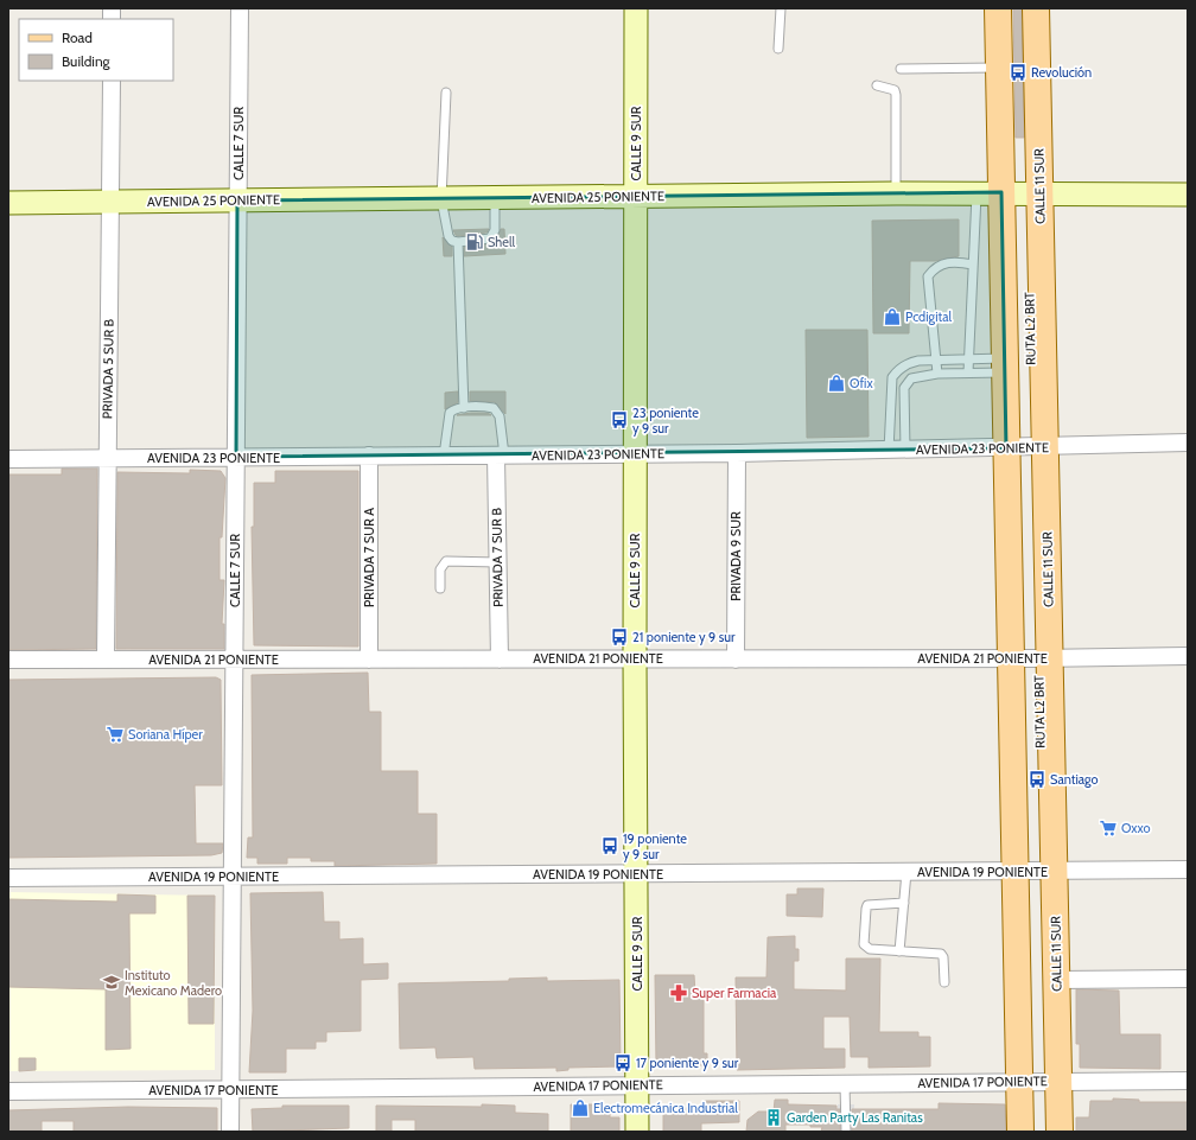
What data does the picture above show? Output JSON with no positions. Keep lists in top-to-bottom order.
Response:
{
  "streets": {
    "main road": ["CALLE 9 SUR", "CALLE 11 SUR", "AVENIDA 25 PONIENTE"],
    "street": [
      "CALLE 7 SUR",
      "PRIVADA 5 SUR B",
      "AVENIDA 23 PONIENTE",
      "PRIVADA 9 SUR",
      "PRIVADA 7 SUR A",
      "PRIVADA 7 SUR B",
      "AVENIDA 21 PONIENTE",
      "AVENIDA 19 PONIENTE",
      "AVENIDA 17 PONIENTE"
    ]
  },
  "crossings": [
    ["CALLE 7 SUR", "AVENIDA 25 PONIENTE"],
    ["CALLE 7 SUR", "AVENIDA 23 PONIENTE"],
    ["CALLE 7 SUR", "AVENIDA 21 PONIENTE"],
    ["CALLE 7 SUR", "AVENIDA 19 PONIENTE"],
    ["CALLE 7 SUR", "AVENIDA 17 PONIENTE"],
    ["CALLE 9 SUR", "AVENIDA 25 PONIENTE"],
    ["CALLE 9 SUR", "AVENIDA 23 PONIENTE"],
    ["CALLE 9 SUR", "AVENIDA 21 PONIENTE"],
    ["CALLE 9 SUR", "AVENIDA 19 PONIENTE"],
    ["CALLE 9 SUR", "AVENIDA 17 PONIENTE"],
    ["CALLE 11 SUR", "AVENIDA 25 PONIENTE"],
    ["CALLE 11 SUR", "AVENIDA 23 PONIENTE"],
    ["CALLE 11 SUR", "AVENIDA 21 PONIENTE"],
    ["CALLE 11 SUR", "AVENIDA 19 PONIENTE"],
    ["CALLE 11 SUR", "AVENIDA 17 PONIENTE"],
    ["AVENIDA 25 PONIENTE", "PRIVADA 5 SUR B"],
    ["PRIVADA 5 SUR B", "AVENIDA 23 PONIENTE"],
    ["PRIVADA 5 SUR B", "AVENIDA 21 PONIENTE"],
    ["AVENIDA 23 PONIENTE", "PRIVADA 9 SUR"],
    ["AVENIDA 23 PONIENTE", "PRIVADA 7 SUR A"],
    ["AVENIDA 23 PONIENTE", "PRIVADA 7 SUR B"],
    ["PRIVADA 9 SUR", "AVENIDA 21 PONIENTE"],
    ["PRIVADA 7 SUR A", "AVENIDA 21 PONIENTE"],
    ["PRIVADA 7 SUR B", "AVENIDA 21 PONIENTE"]
  ],
  "places": {
    "bus stop": [
      "Revolución",
      "23 poniente y 9 sur",
      "21 poniente y 9 sur",
      "Santiago",
      "19 poniente y 9 sur",
      "17 poniente y 9 sur"
    ],
    "fuel station": ["Shell"],
    "shop": ["Pcdigital", "Ofix", "Electromecánica Industrial"],
    "supermarket": ["Soriana Híper", "Oxxo"],
    "school or university": ["Instituto Mexicano Madero"],
    "pharmacy": ["Super Farmacia"],
    "building": ["Garden Party Las Ranitas"]
  },
  "legend": ["Road", "Building"]
}
